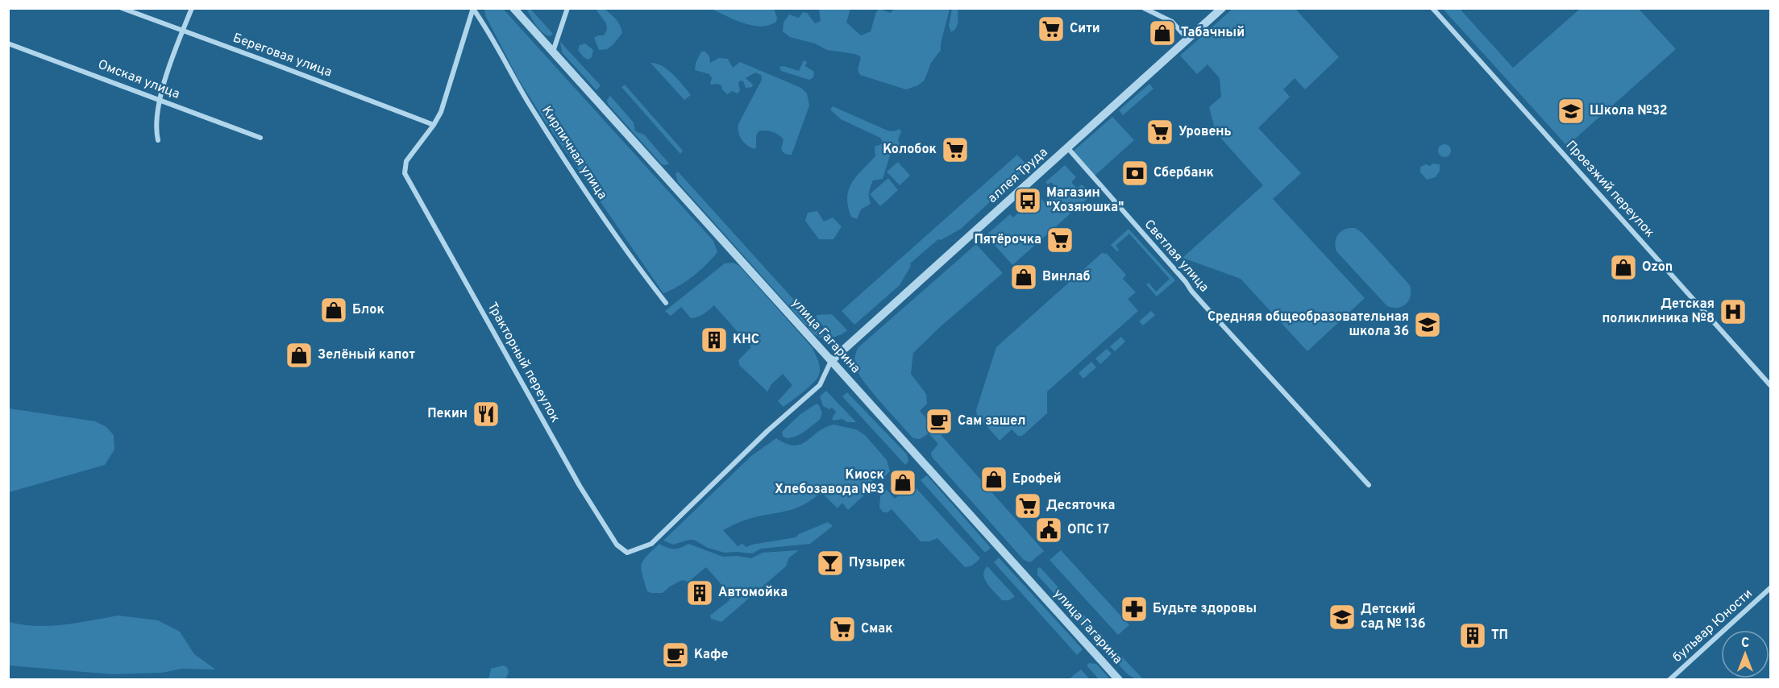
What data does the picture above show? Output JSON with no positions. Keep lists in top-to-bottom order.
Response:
{
  "streets": {
    "street": [
      "Береговая улица",
      "Омская улица",
      "Кирпичная улица",
      "аллея Труда",
      "Проезжий переулок",
      "Светлая улица",
      "улица Гагарина",
      "Тракторный переулок",
      "бульвар Юности"
    ]
  },
  "crossings": [
    ["Береговая улица", "Тракторный переулок"],
    ["аллея Труда", "Светлая улица"],
    ["аллея Труда", "улица Гагарина"],
    ["аллея Труда", "Тракторный переулок"],
    ["улица Гагарина", "Тракторный переулок"]
  ],
  "places": {
    "supermarket": [
      "Сити",
      "Уровень",
      "Колобок",
      "Пятёрочка",
      "Десяточка",
      "Смак"
    ],
    "shop": [
      "Табачный",
      "Ozon",
      "Винлаб",
      "Блок",
      "Зелёный капот",
      "Ерофей",
      "Киоск Хлебозавода №3"
    ],
    "school or university": ["Школа №32", "Средняя общеобразовательная школа 36", "Детский сад № 136"],
    "bank": ["Сбербанк"],
    "bus stop": ["Магазин \"Хозяюшка\""],
    "hospital": ["Детская поликлиника №8"],
    "building": ["КНС", "Автомойка", "ТП"],
    "restaurant": ["Пекин"],
    "cafe": ["Сам зашел", "Кафе"],
    "public building": ["ОПС 17"],
    "bar": ["Пузырек"],
    "pharmacy": ["Будьте здоровы"]
  },
  "north": "top"
}
